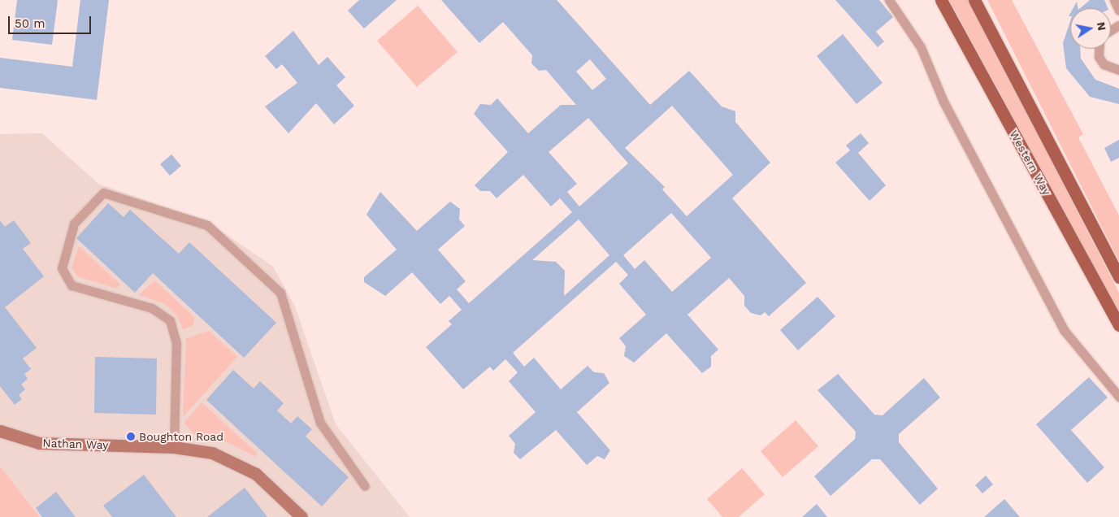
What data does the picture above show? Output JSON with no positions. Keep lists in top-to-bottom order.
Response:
{
  "streets": {
    "main road": ["Western Way"],
    "street": ["Nathan Way"]
  },
  "places": ["Boughton Road"],
  "scale_bar": "50 m",
  "north": "right"
}
